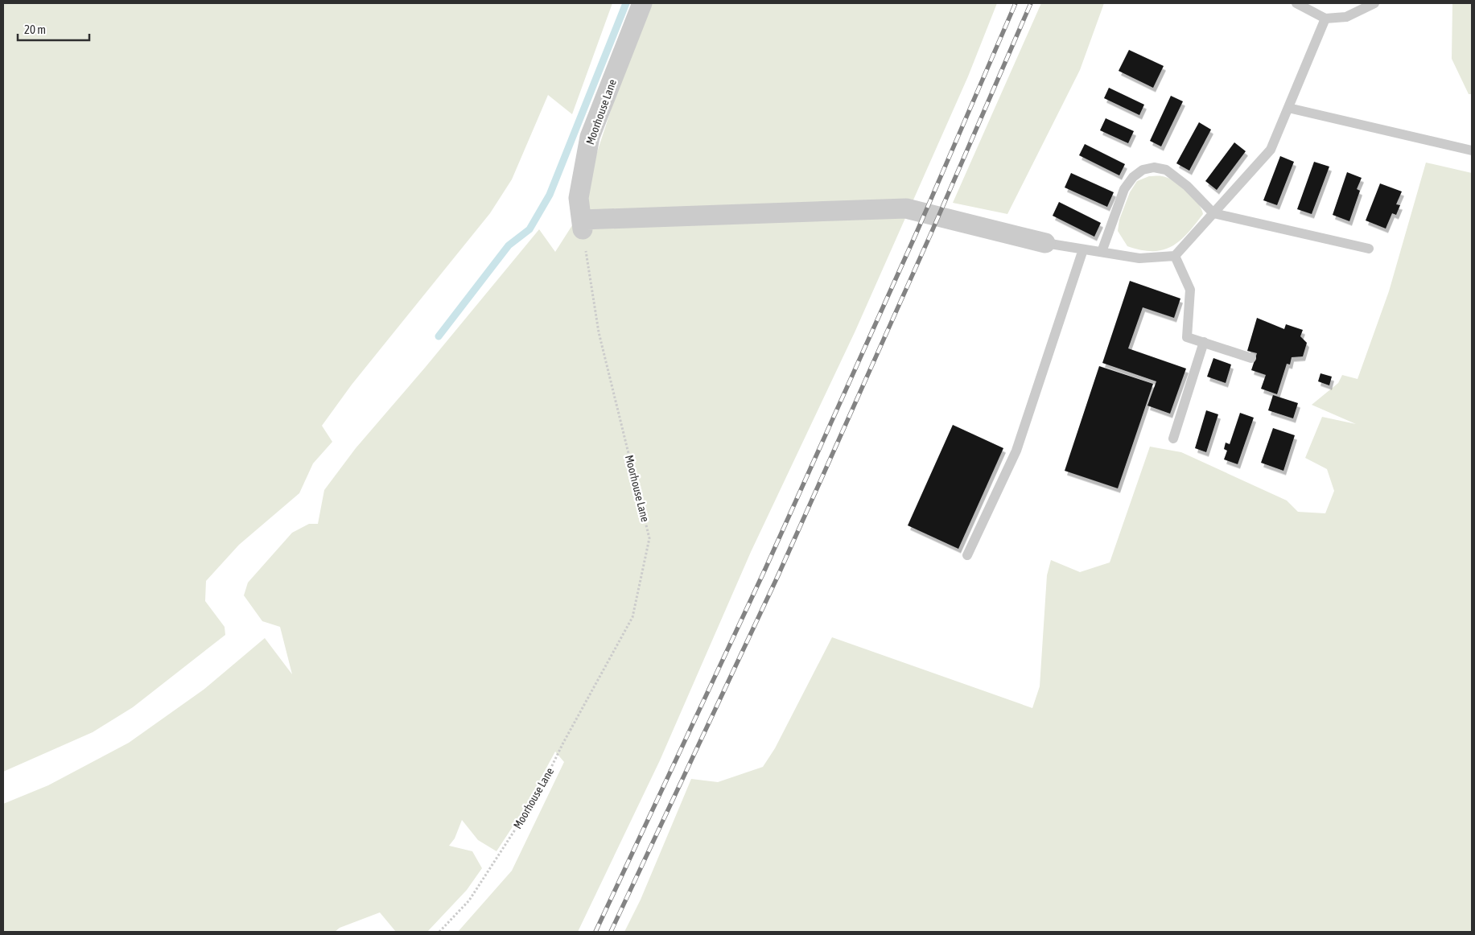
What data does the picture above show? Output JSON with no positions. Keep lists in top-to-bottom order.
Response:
{
  "streets": {
    "street": ["Moorhouse Lane"]
  },
  "scale_bar": "20 m"
}
